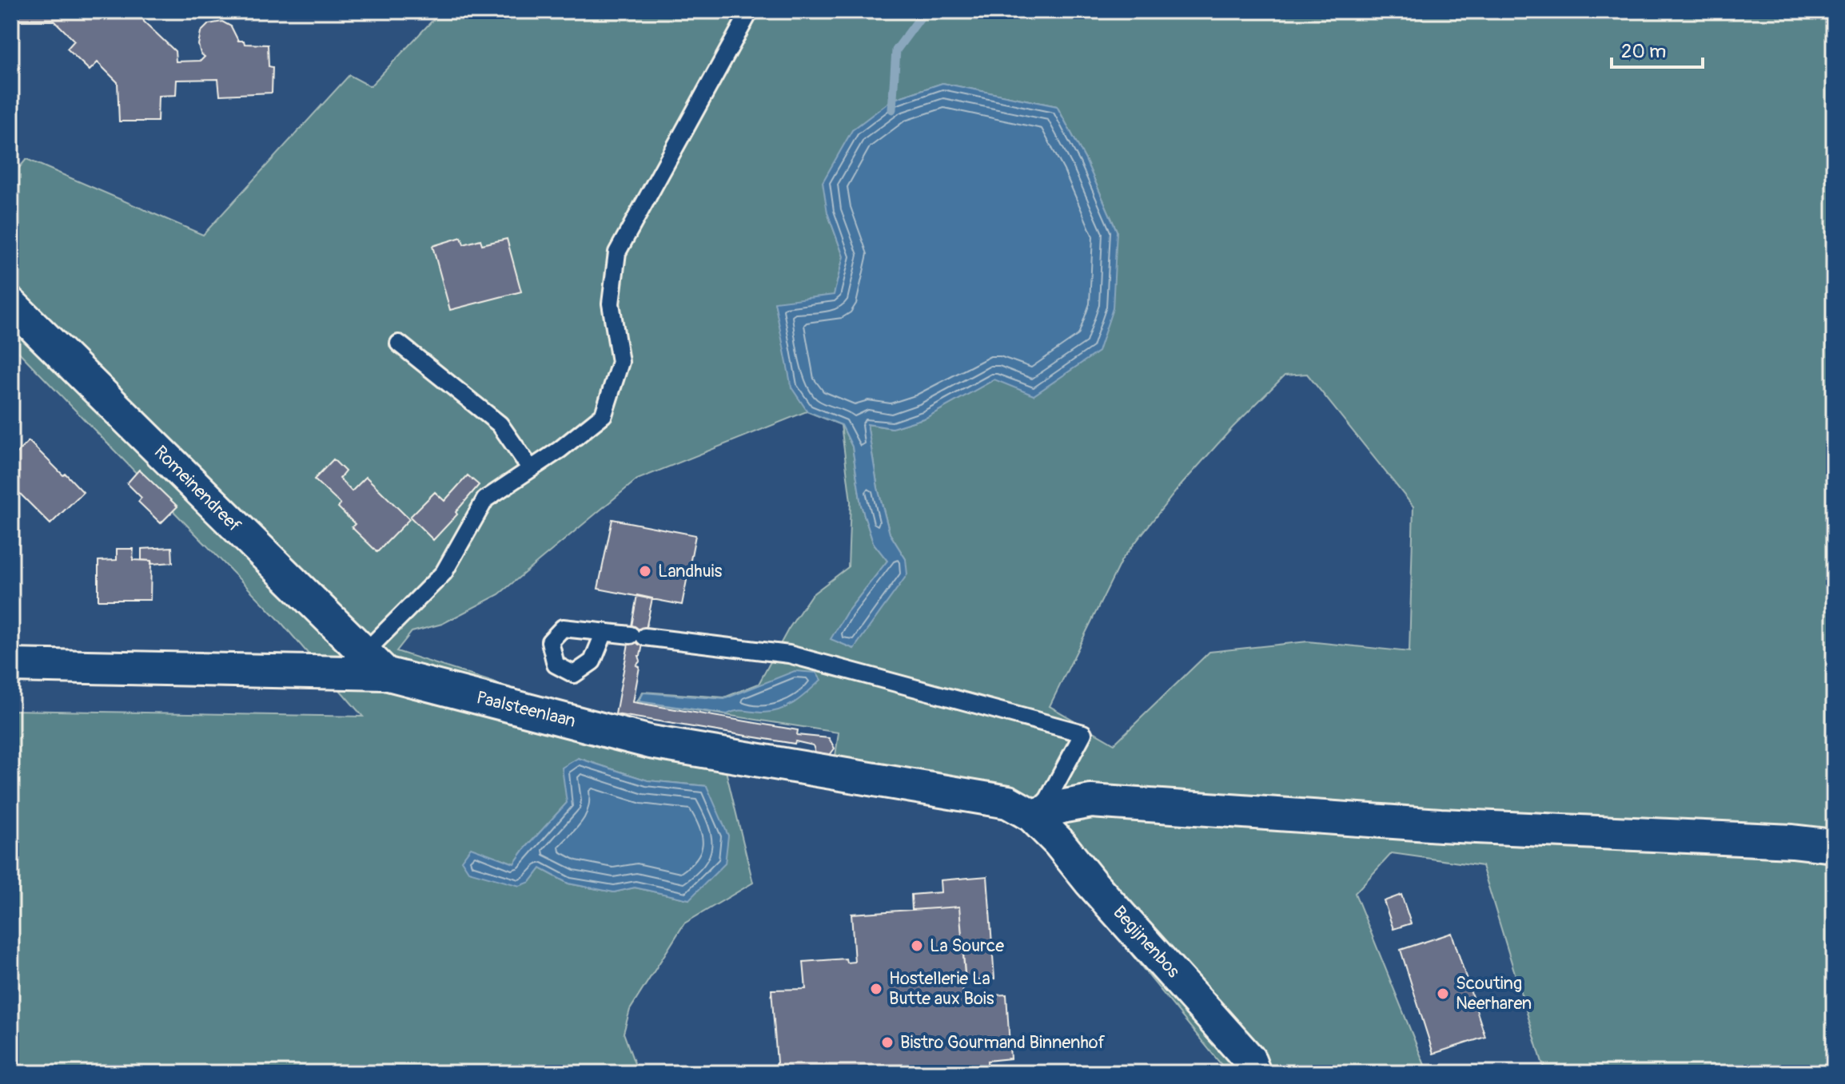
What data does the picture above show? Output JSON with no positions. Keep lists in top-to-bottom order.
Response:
{
  "streets": {
    "street": ["Romeinendreef", "Paalsteenlaan", "Begijnenbos"]
  },
  "crossings": [
    ["Romeinendreef", "Paalsteenlaan"],
    ["Paalsteenlaan", "Begijnenbos"]
  ],
  "places": [
    "Landhuis",
    "La Source",
    "Hostellerie La Butte aux Bois",
    "Scouting Neerharen",
    "Bistro Gourmand Binnenhof"
  ],
  "scale_bar": "20 m"
}
